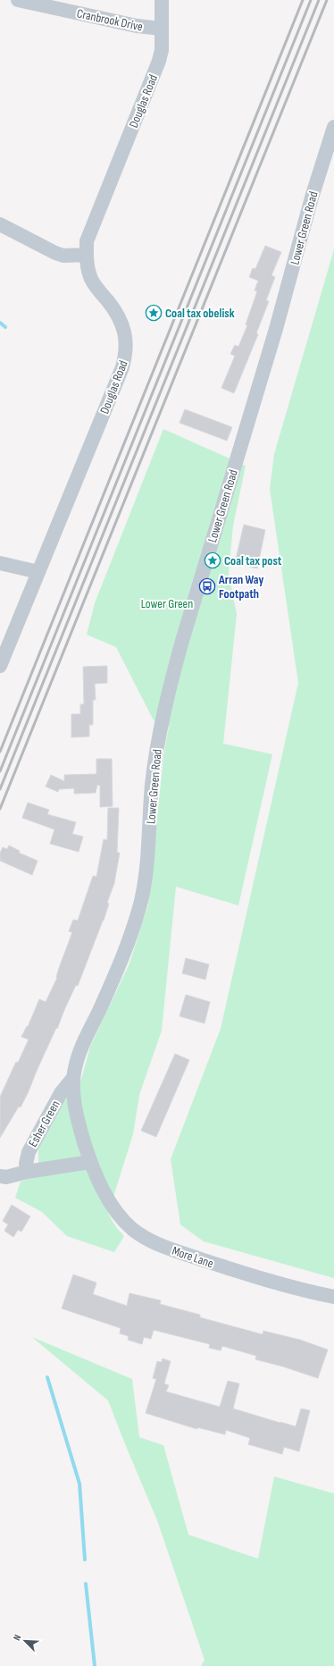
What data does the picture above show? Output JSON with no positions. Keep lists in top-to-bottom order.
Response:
{
  "streets": {
    "street": [
      "Cranbrook Drive",
      "Douglas Road",
      "Lower Green Road",
      "Esher Green",
      "More Lane"
    ]
  },
  "crossings": [
    ["Cranbrook Drive", "Douglas Road"],
    ["Lower Green Road", "More Lane"],
    ["Esher Green", "More Lane"]
  ],
  "parks": ["Lower Green"],
  "places": {
    "place": ["Coal tax obelisk", "Coal tax post"],
    "bus stop": ["Arran Way Footpath"]
  },
  "north": "top left"
}
